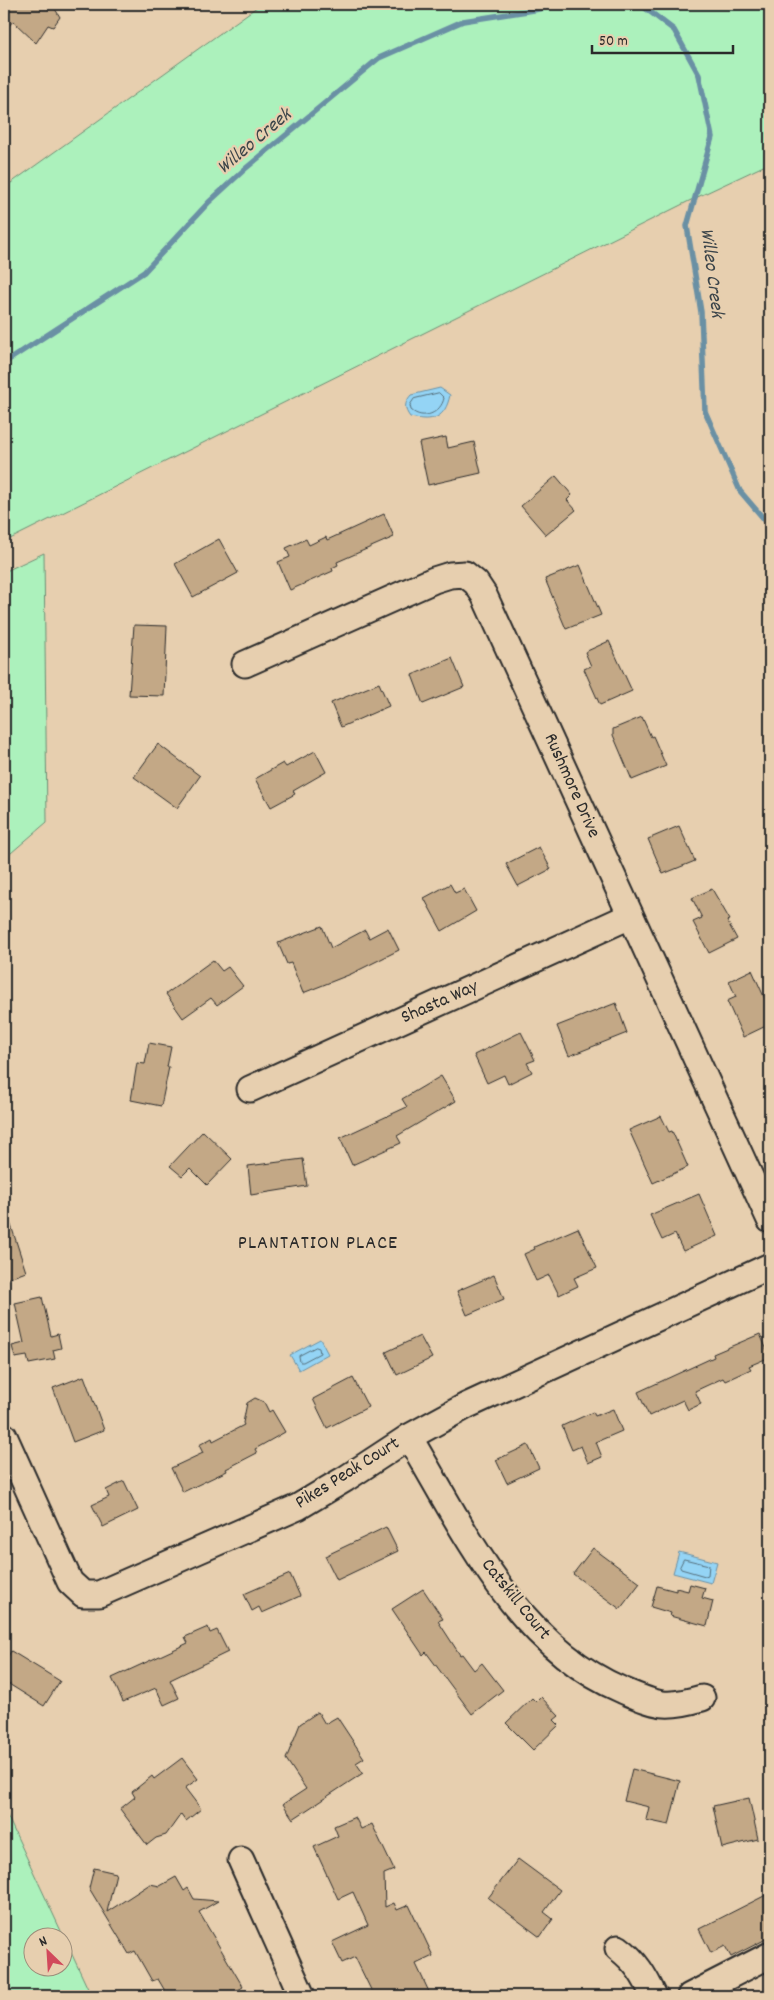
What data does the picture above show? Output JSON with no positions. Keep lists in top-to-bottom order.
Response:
{
  "streets": {
    "street": [
      "Rushmore Drive",
      "Shasta Way",
      "Pikes Peak Court",
      "Catskill Court"
    ]
  },
  "crossings": [
    ["Rushmore Drive", "Shasta Way"],
    ["Pikes Peak Court", "Catskill Court"]
  ],
  "districts": ["PLANTATION PLACE"],
  "water": ["Willeo Creek"],
  "scale_bar": "50 m",
  "north": "top left"
}
